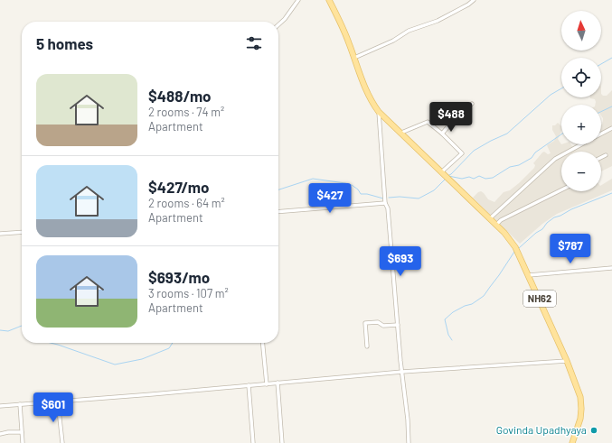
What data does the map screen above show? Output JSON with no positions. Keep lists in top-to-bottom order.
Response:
{
  "streets": {
    "main road": ["NH62"]
  },
  "places": ["Govinda Upadhyaya"],
  "north": "top",
  "page": {
    "map_buttons": ["+", "−"],
    "heading": "5 homes",
    "list": [
      {
        "name": "$488/mo",
        "note": "2 rooms · 74 m² · Apartment"
      },
      {
        "name": "$427/mo",
        "note": "2 rooms · 64 m² · Apartment"
      },
      {
        "name": "$693/mo",
        "note": "3 rooms · 107 m² · Apartment"
      }
    ],
    "price": [
      "$488",
      "$427",
      "$787",
      "$693",
      "$601"
    ]
  }
}
